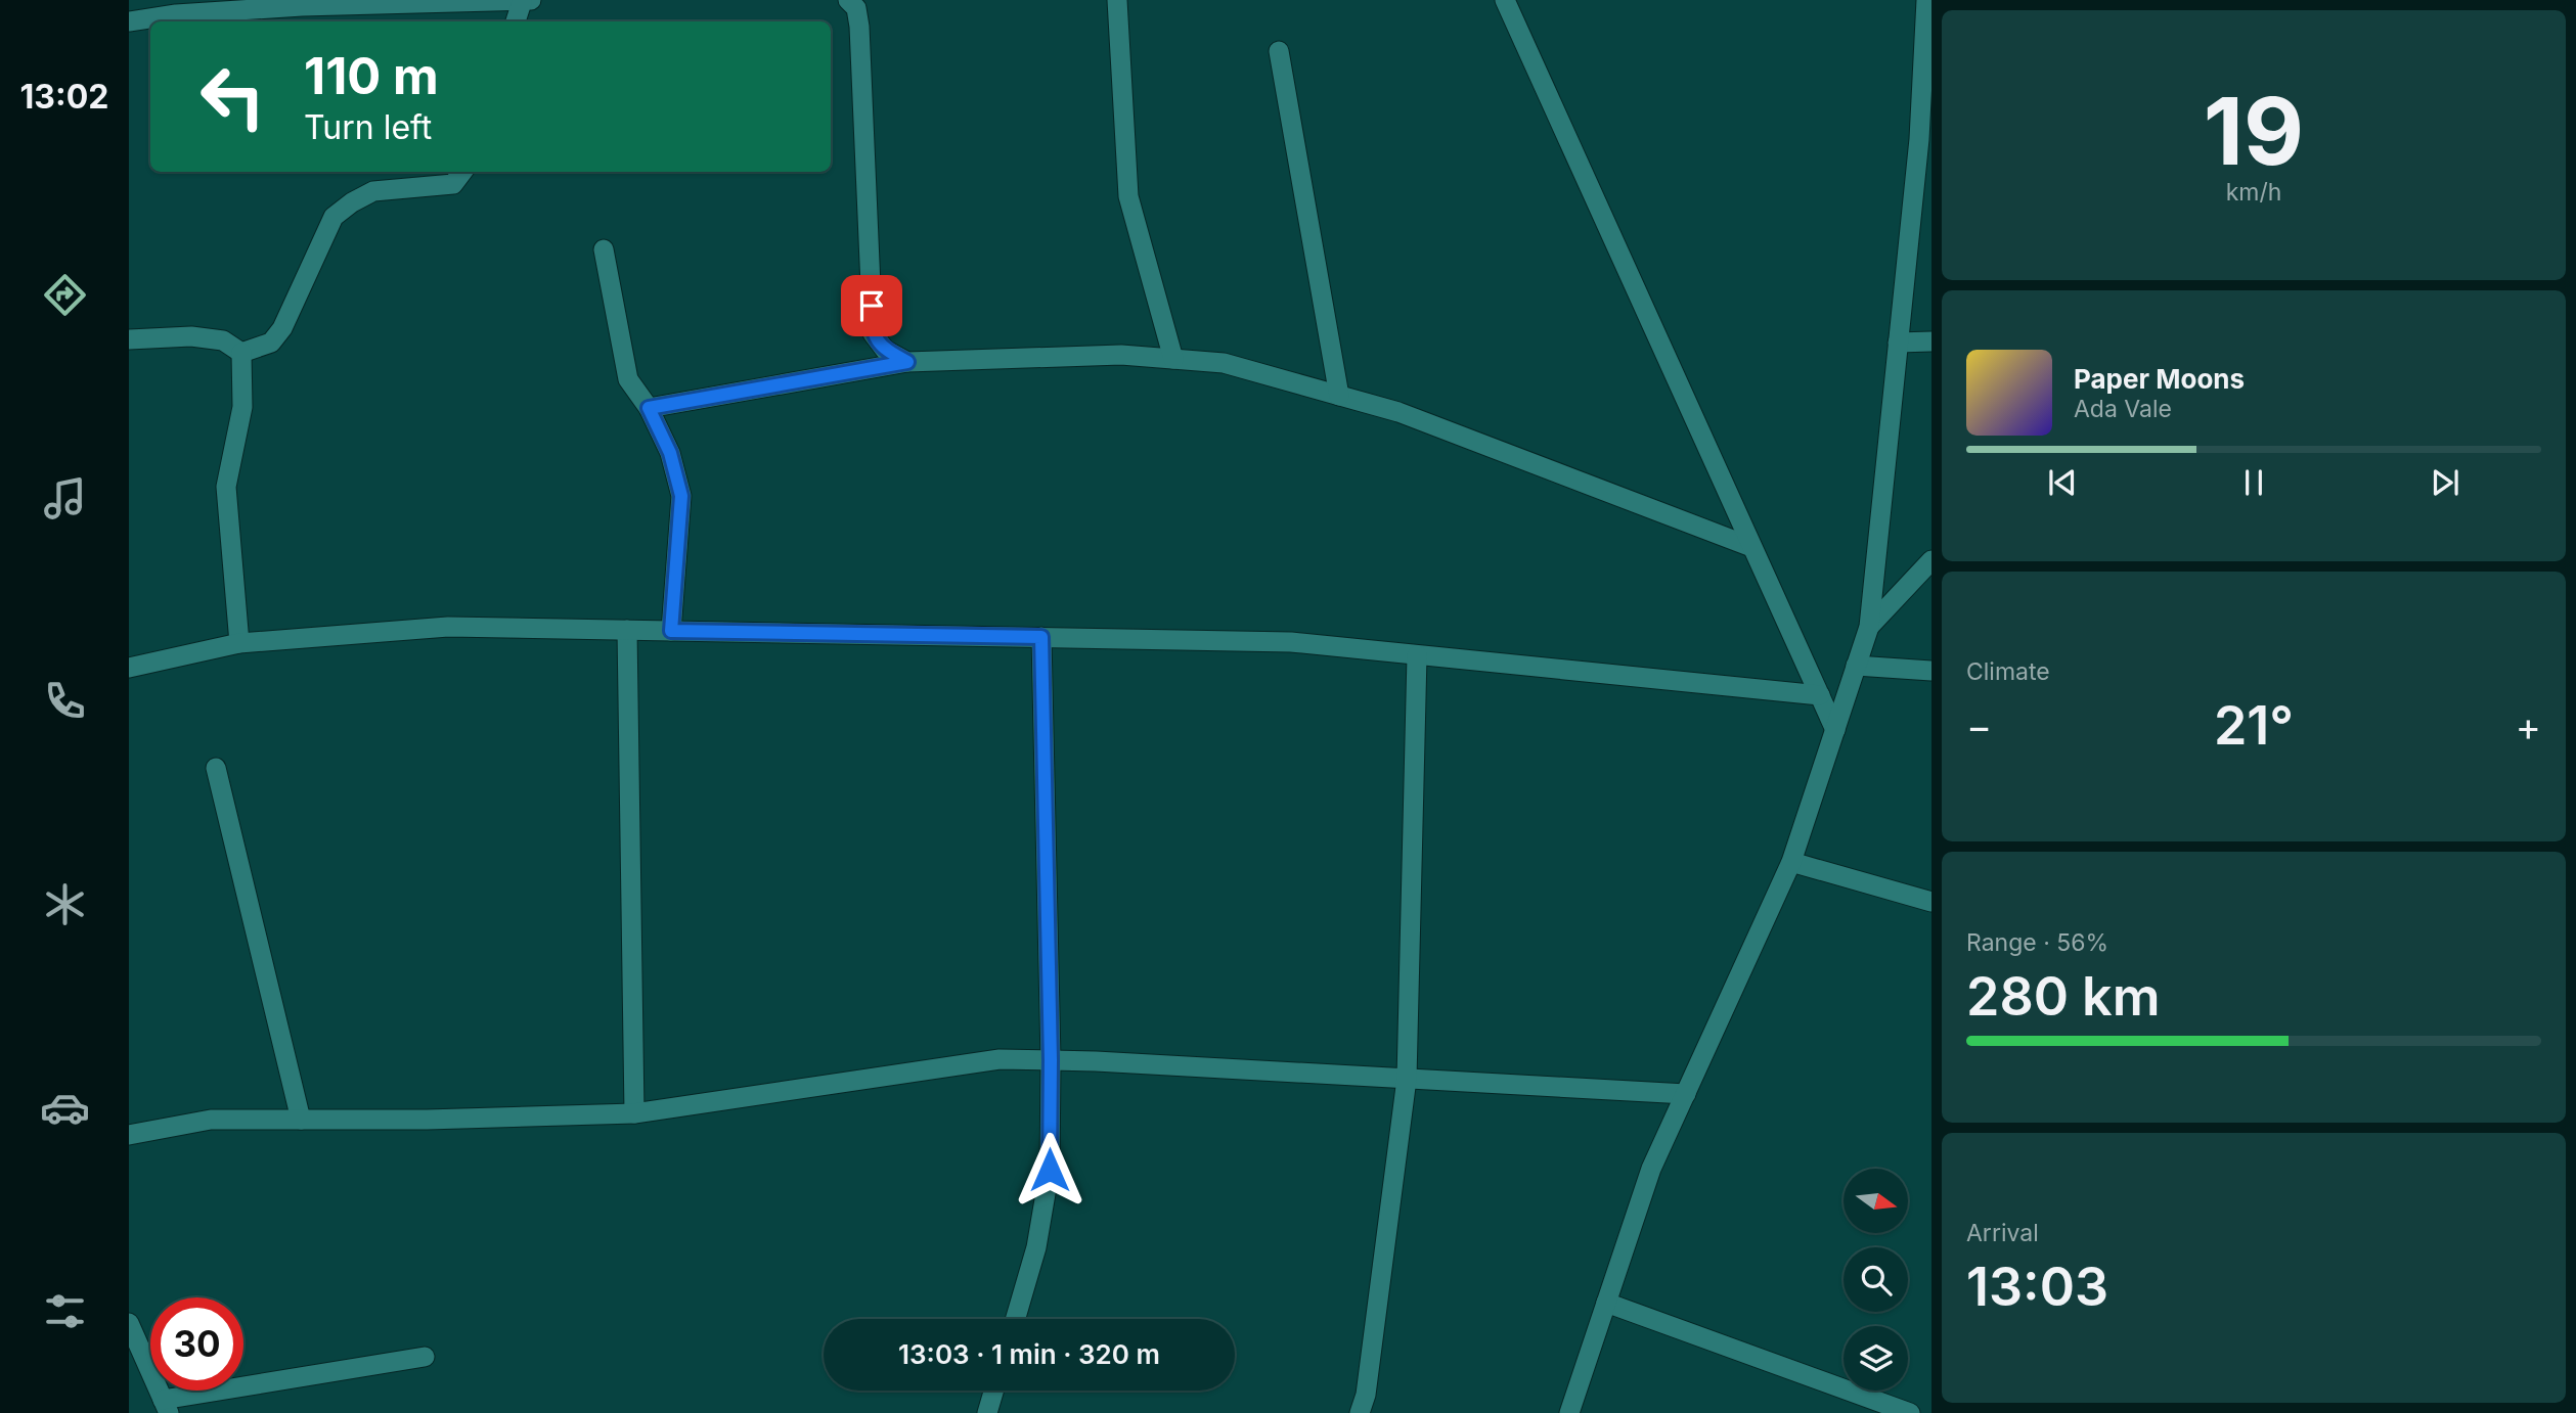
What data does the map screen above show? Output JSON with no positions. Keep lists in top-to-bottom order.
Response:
{
  "north": "right",
  "page": {
    "tabs": "13:02",
    "tile": [
      ["19", "km/h"],
      "Climate",
      ["Range · 56%", "280 km"],
      ["Arrival", "13:03"]
    ],
    "turn": ["110 m", "Turn left"],
    "song": ["Paper Moons", "Ada Vale"],
    "heat": ["−", "21°", "+"],
    "limit": "30",
    "trip": "13:03 · 1 min · 320 m"
  }
}
